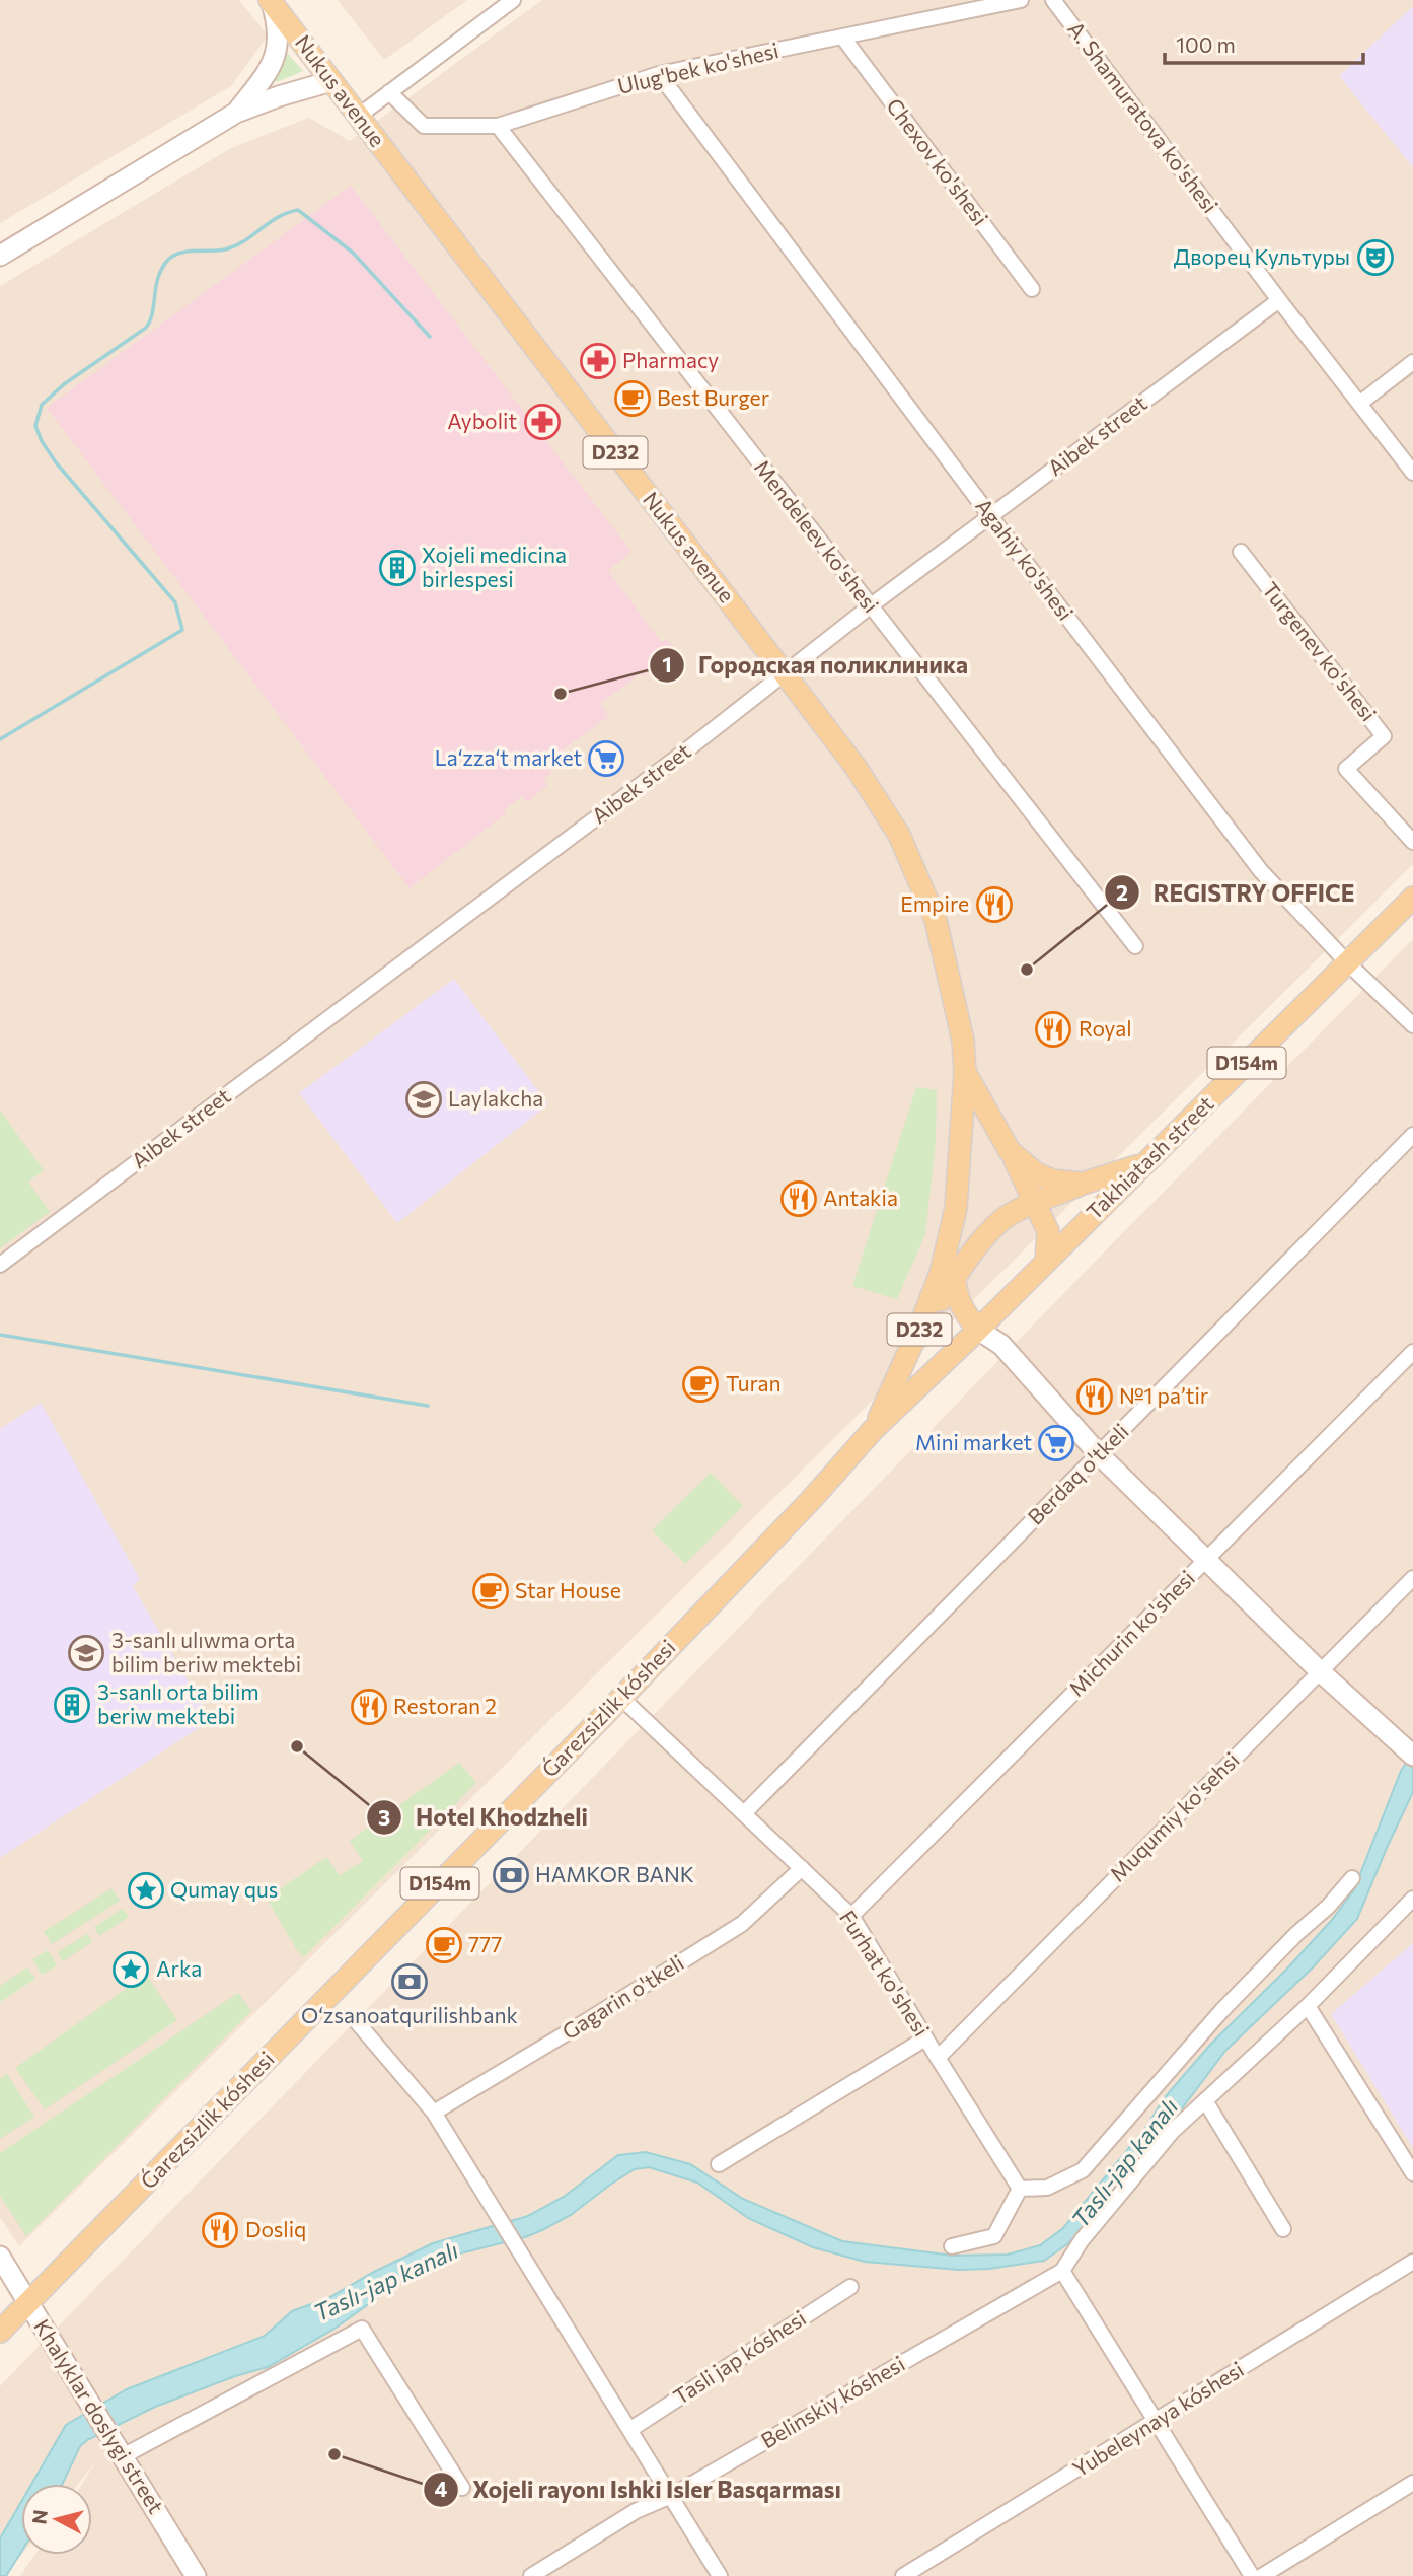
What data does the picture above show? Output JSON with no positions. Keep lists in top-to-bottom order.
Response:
{
  "streets": {
    "main road": [
      "Nukus avenue",
      "D232",
      "D154m",
      "Takhiatash street",
      "Ǵarezsizlik kóshesi"
    ],
    "street": [
      "Ulug'bek ko'shesi",
      "A. Shamuratova ko'shesi",
      "Chexov ko'shesi",
      "Aibek street",
      "Mendeleev ko'shesi",
      "Agahiy ko'shesi",
      "Turgenev ko'shesi",
      "Berdaq o'tkeli",
      "Michurin ko'shesi",
      "Muqumiy ko'sehsi",
      "Furhat ko'shesi",
      "Gagarin o'tkeli",
      "Tasli jap kóshesi",
      "Belinskiy kóshesi",
      "Khalyklar doslygi street",
      "Yubeleynaya kóshesi"
    ]
  },
  "crossings": [
    ["Ulug'bek ko'shesi", "Chexov ko'shesi"],
    ["Ulug'bek ko'shesi", "Mendeleev ko'shesi"],
    ["Ulug'bek ko'shesi", "Agahiy ko'shesi"],
    ["Nukus avenue", "Aibek street"],
    ["Nukus avenue", "D232"],
    ["A. Shamuratova ko'shesi", "Aibek street"],
    ["Aibek street", "Mendeleev ko'shesi"],
    ["Aibek street", "Agahiy ko'shesi"],
    ["D232", "Takhiatash street"],
    ["D232", "Ǵarezsizlik kóshesi"],
    ["Agahiy ko'shesi", "Takhiatash street"],
    ["Takhiatash street", "Ǵarezsizlik kóshesi"],
    ["Berdaq o'tkeli", "Furhat ko'shesi"],
    ["Michurin ko'shesi", "Furhat ko'shesi"],
    ["Ǵarezsizlik kóshesi", "Furhat ko'shesi"],
    ["Ǵarezsizlik kóshesi", "Khalyklar doslygi street"],
    ["Muqumiy ko'sehsi", "Furhat ko'shesi"],
    ["Furhat ko'shesi", "Gagarin o'tkeli"]
  ],
  "water": ["Taslı-jap kanalı"],
  "places": {
    "theatre": ["Дворец Культуры"],
    "pharmacy": ["Pharmacy", "Aybolit"],
    "cafe": [
      "Best Burger",
      "Turan",
      "Star House",
      "777"
    ],
    "building": ["Xojeli medicina birlespesi", "3-sanlı orta bilim beriw mektebi"],
    "other": [
      "Городская поликлиника",
      "REGISTRY OFFICE",
      "Hotel Khodzheli",
      "Xojeli rayonı Ishki Isler Basqarması"
    ],
    "supermarket": ["Laʻzzaʻt market", "Mini market"],
    "restaurant": [
      "Empire",
      "Royal",
      "Antakia",
      "№1 paʼtir",
      "Restoran 2",
      "Dosliq"
    ],
    "school or university": ["Laylakcha", "3-sanlı ulıwma orta bilim beriw mektebi"],
    "bank": ["HAMKOR BANK", "Oʻzsanoatqurilishbank"],
    "place": ["Qumay qus", "Arka"]
  },
  "scale_bar": "100 m",
  "north": "left"
}
